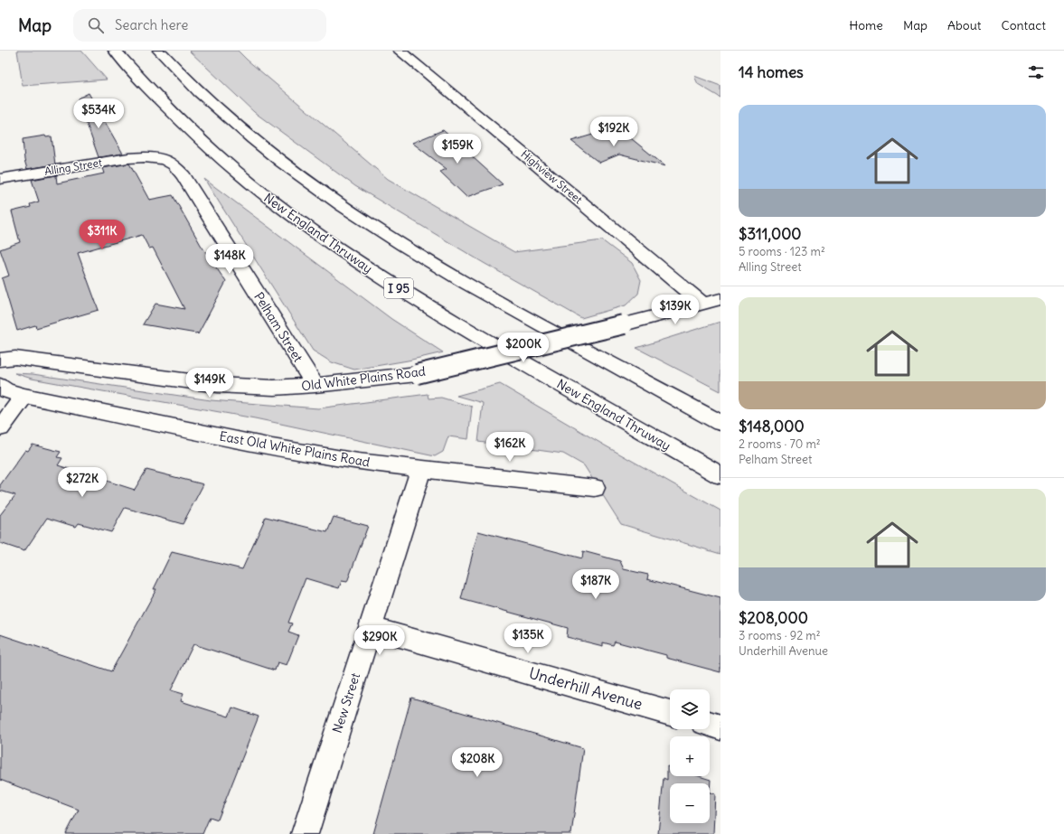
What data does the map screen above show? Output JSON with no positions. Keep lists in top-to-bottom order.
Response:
{
  "streets": {
    "main road": [
      "Alling Street",
      "Highview Street",
      "New England Thruway",
      "I 95",
      "Pelham Street",
      "Old White Plains Road",
      "East Old White Plains Road",
      "Underhill Avenue",
      "New Street"
    ]
  },
  "crossings": [
    ["Alling Street", "Pelham Street"],
    ["Highview Street", "Old White Plains Road"],
    ["Pelham Street", "Old White Plains Road"],
    ["East Old White Plains Road", "New Street"],
    ["Underhill Avenue", "New Street"]
  ],
  "page": {
    "header": "Map",
    "search": "Search here",
    "nav": [
      "Home",
      "Map",
      "About",
      "Contact"
    ],
    "heading": "14 homes",
    "list": [
      {
        "name": "$311,000",
        "note": "5 rooms · 123 m² · Alling Street"
      },
      {
        "name": "$148,000",
        "note": "2 rooms · 70 m² · Pelham Street"
      },
      {
        "name": "$208,000",
        "note": "3 rooms · 92 m² · Underhill Avenue"
      }
    ],
    "price": [
      "$534K",
      "$192K",
      "$159K",
      "$311K",
      "$148K",
      "$139K",
      "$200K",
      "$149K",
      "$162K",
      "$272K",
      "$187K",
      "$135K",
      "$290K",
      "$208K"
    ],
    "map_buttons": ["+", "−"]
  }
}
